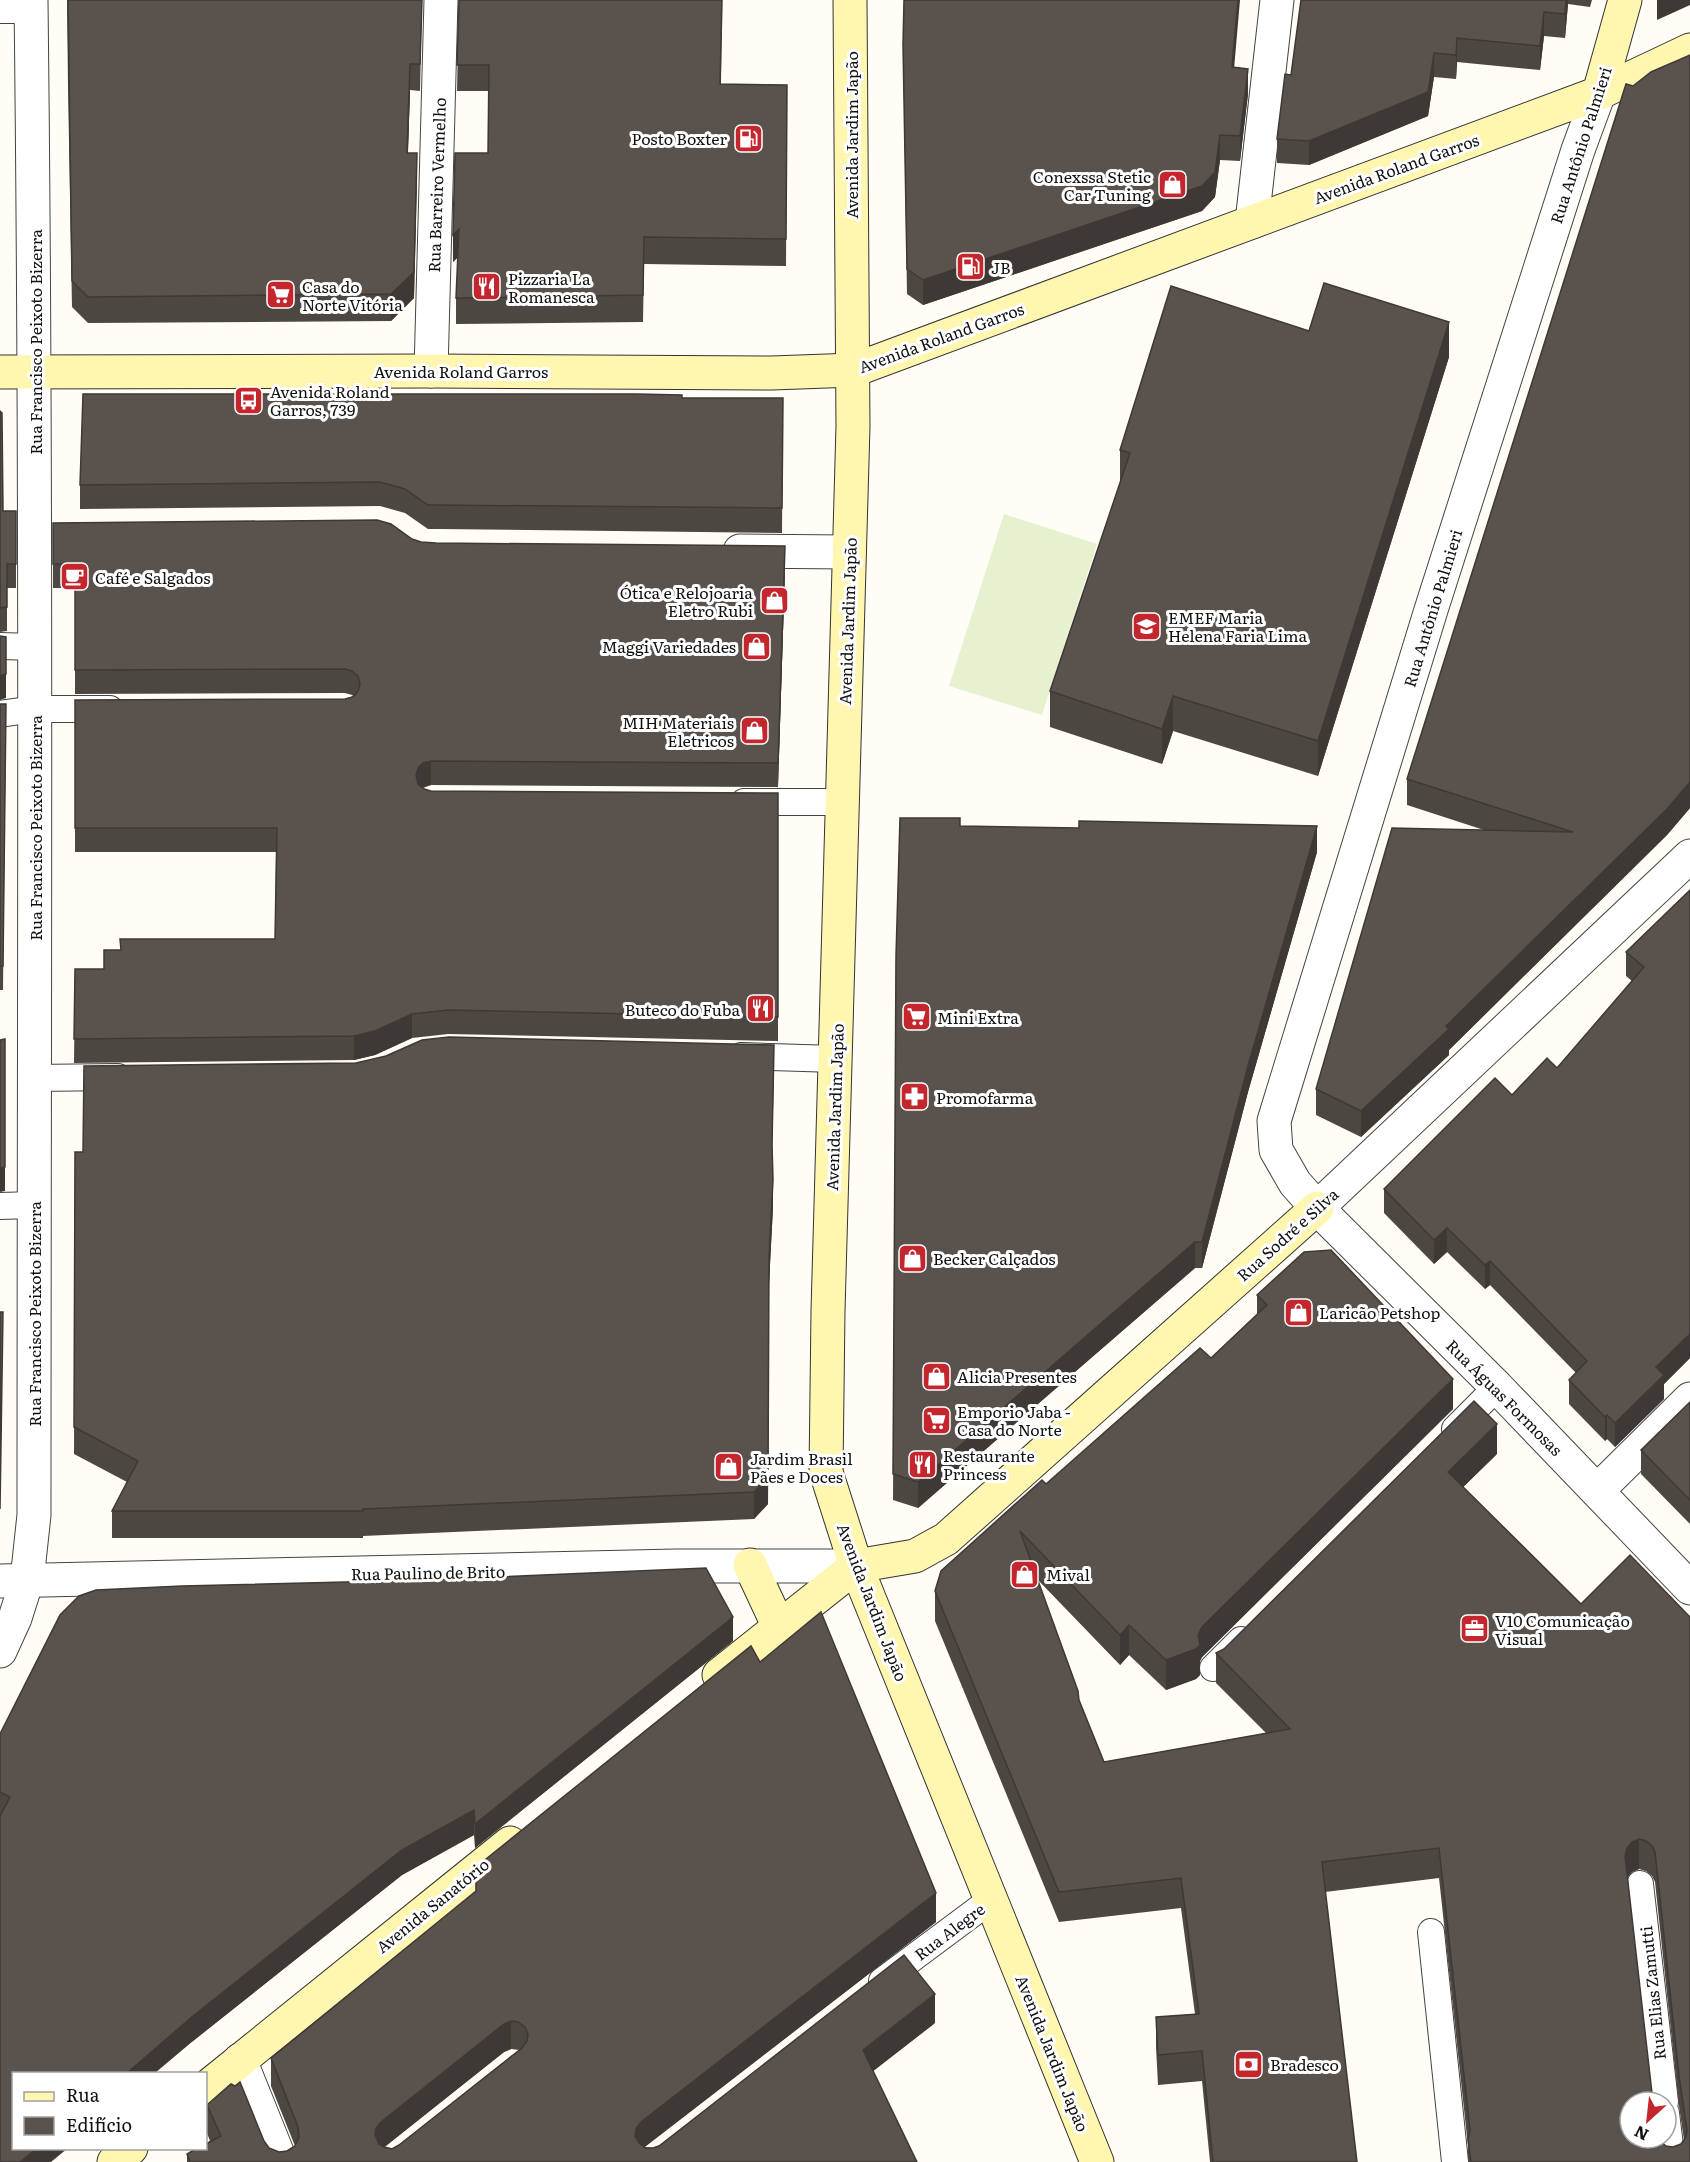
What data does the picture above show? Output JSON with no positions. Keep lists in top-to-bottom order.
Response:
{
  "streets": {
    "main road": [
      "Avenida Jardim Japão",
      "Rua Antônio Palmieri",
      "Avenida Roland Garros",
      "Rua Sodré e Silva",
      "Avenida Sanatório"
    ],
    "street": [
      "Rua Barreiro Vermelho",
      "Rua Francisco Peixoto Bizerra",
      "Rua Águas Formosas",
      "Rua Paulino de Brito"
    ],
    "lane": ["Rua Alegre", "Rua Elias Zamutti"]
  },
  "crossings": [
    ["Avenida Jardim Japão", "Avenida Roland Garros"],
    ["Avenida Jardim Japão", "Rua Sodré e Silva"],
    ["Avenida Jardim Japão", "Rua Paulino de Brito"],
    ["Avenida Jardim Japão", "Rua Alegre"],
    ["Rua Antônio Palmieri", "Avenida Roland Garros"],
    ["Rua Antônio Palmieri", "Rua Sodré e Silva"],
    ["Rua Antônio Palmieri", "Rua Águas Formosas"],
    ["Avenida Roland Garros", "Rua Barreiro Vermelho"],
    ["Avenida Roland Garros", "Rua Francisco Peixoto Bizerra"],
    ["Rua Francisco Peixoto Bizerra", "Rua Paulino de Brito"],
    ["Rua Sodré e Silva", "Rua Águas Formosas"],
    ["Rua Sodré e Silva", "Rua Paulino de Brito"]
  ],
  "places": {
    "fuel station": ["Posto Boxter", "JB"],
    "shop": [
      "Conexssa Stetic Car Tuning",
      "Ótica e Relojoaria Eletro Rubi",
      "Maggi Variedades",
      "MIH Materiais Eletricos",
      "Becker Calçados",
      "Laricão Petshop",
      "Alicia Presentes",
      "Jardim Brasil Pães e Doces",
      "Mival"
    ],
    "restaurant": ["Pizzaria La Romanesca", "Buteco do Fuba", "Restaurante Princess"],
    "supermarket": ["Casa do Norte Vitória", "Mini Extra", "Emporio Jaba - Casa do Norte"],
    "bus stop": ["Avenida Roland Garros, 739"],
    "cafe": ["Café e Salgados"],
    "school or university": ["EMEF Maria Helena Faria Lima"],
    "pharmacy": ["Promofarma"],
    "office": ["V10 Comunicação Visual"],
    "bank": ["Bradesco"]
  },
  "legend": ["Rua", "Edifício"],
  "north": "bottom left"
}
